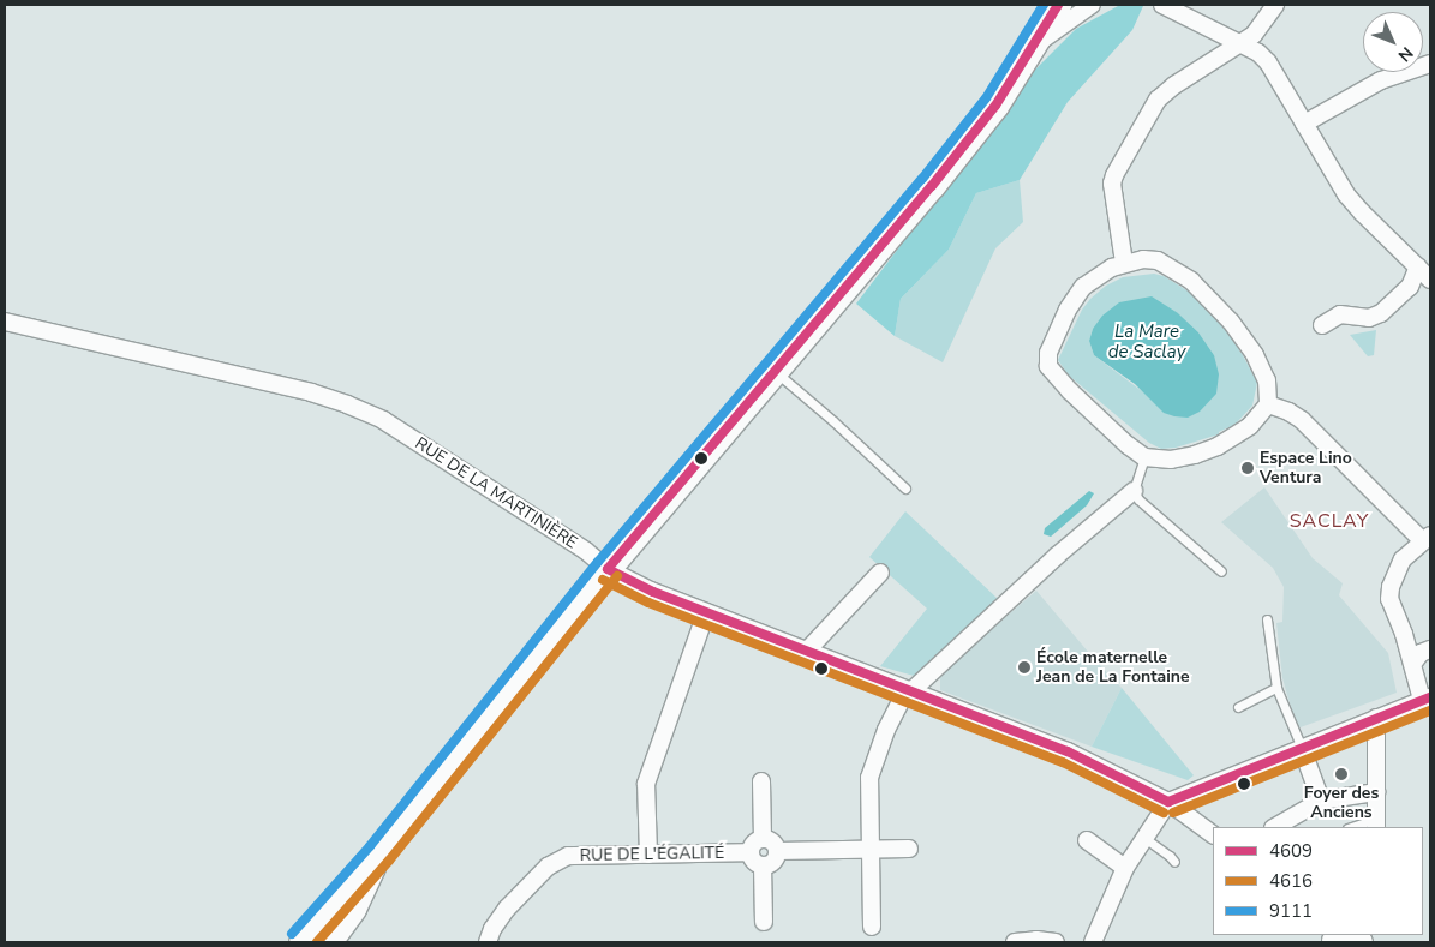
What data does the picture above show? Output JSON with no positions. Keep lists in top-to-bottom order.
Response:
{
  "streets": {
    "street": ["RUE DE LA MARTINIÈRE", "RUE DE L'ÉGALITÉ"]
  },
  "districts": ["SACLAY"],
  "water": ["La Mare de Saclay"],
  "places": ["Espace Lino Ventura", "École maternelle Jean de La Fontaine", "Foyer des Anciens"],
  "lines": ["transit line 4609", "transit line 9111", "transit line 4616"],
  "legend": ["4609", "4616", "9111"],
  "north": "bottom right"
}
